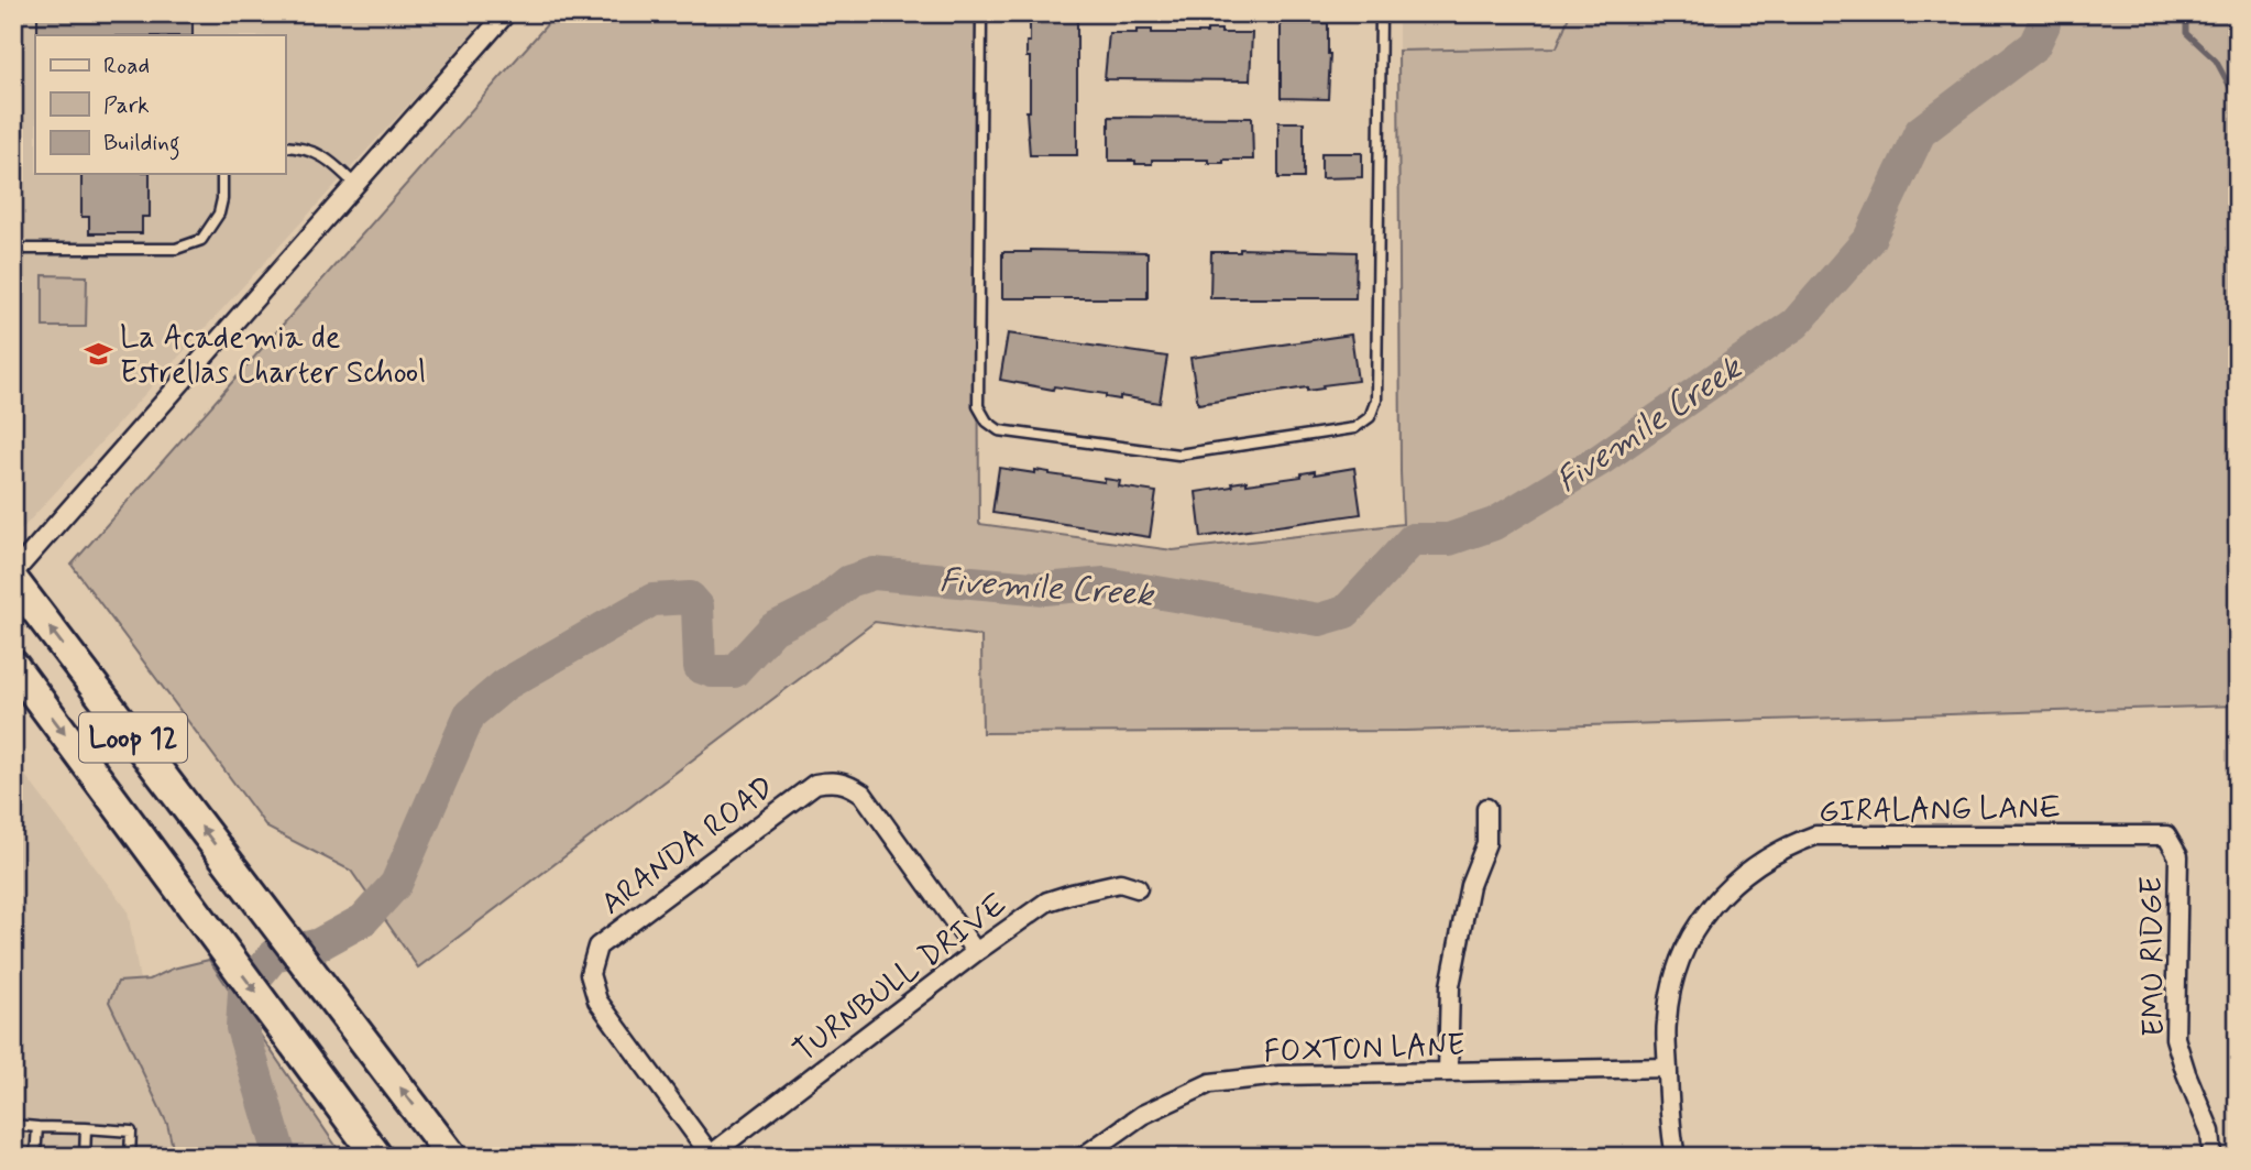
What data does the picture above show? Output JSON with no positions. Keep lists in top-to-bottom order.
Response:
{
  "streets": {
    "main road": ["Loop 12"],
    "street": [
      "GIRALANG LANE",
      "ARANDA ROAD",
      "EMU RIDGE",
      "TURNBULL DRIVE",
      "FOXTON LANE"
    ]
  },
  "crossings": [
    ["GIRALANG LANE", "EMU RIDGE"],
    ["GIRALANG LANE", "FOXTON LANE"],
    ["ARANDA ROAD", "TURNBULL DRIVE"]
  ],
  "water": ["Fivemile Creek"],
  "places": {
    "school or university": ["La Academia de Estrellas Charter School"]
  },
  "legend": ["Road", "Park", "Building"]
}
